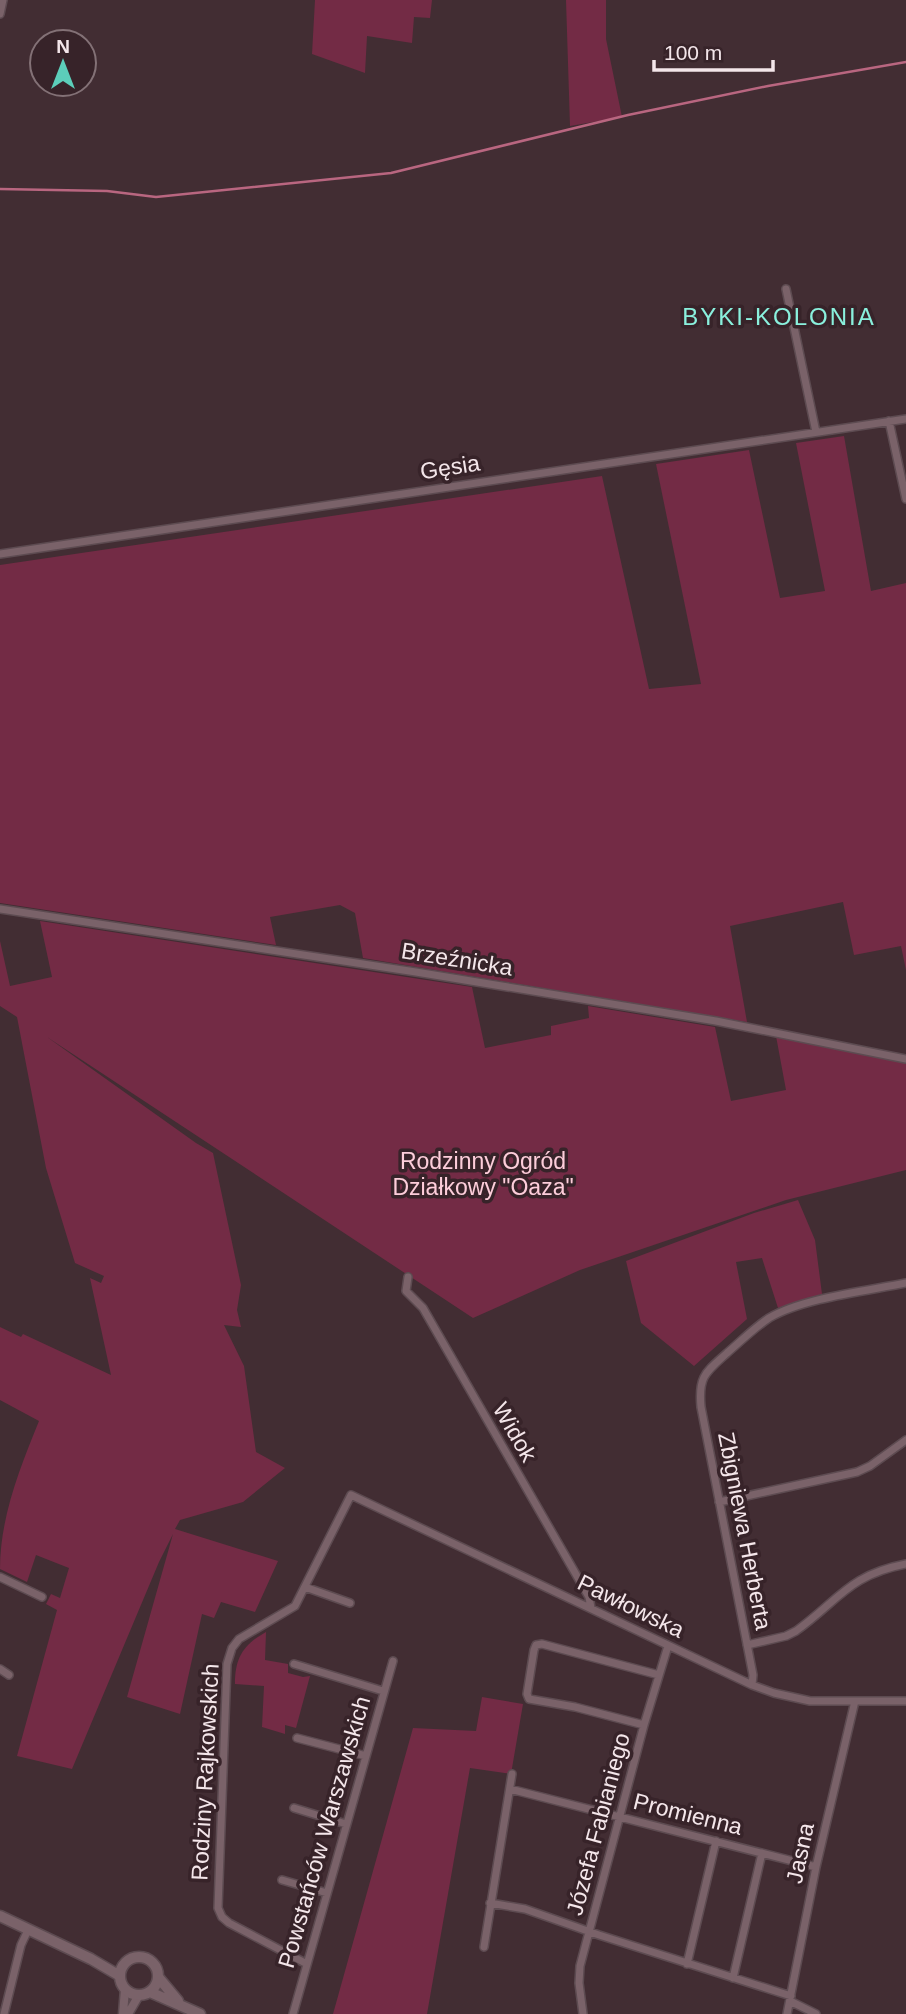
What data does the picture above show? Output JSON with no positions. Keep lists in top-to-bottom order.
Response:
{
  "streets": {
    "street": [
      "Gęsia",
      "Brzeźnicka",
      "Widok",
      "Zbigniewa Herberta",
      "Pawłowska",
      "Rodziny Rajkowskich",
      "Promienna",
      "Józefa Fabianiego",
      "Powstańców Warszawskich",
      "Jasna"
    ]
  },
  "crossings": [
    ["Widok", "Pawłowska"],
    ["Zbigniewa Herberta", "Pawłowska"],
    ["Pawłowska", "Rodziny Rajkowskich"],
    ["Pawłowska", "Józefa Fabianiego"],
    ["Pawłowska", "Jasna"],
    ["Rodziny Rajkowskich", "Powstańców Warszawskich"],
    ["Promienna", "Józefa Fabianiego"],
    ["Promienna", "Jasna"]
  ],
  "districts": ["BYKI-KOLONIA"],
  "parks": ["Rodzinny Ogród Działkowy \"Oaza\""],
  "scale_bar": "100 m",
  "north": "top"
}
